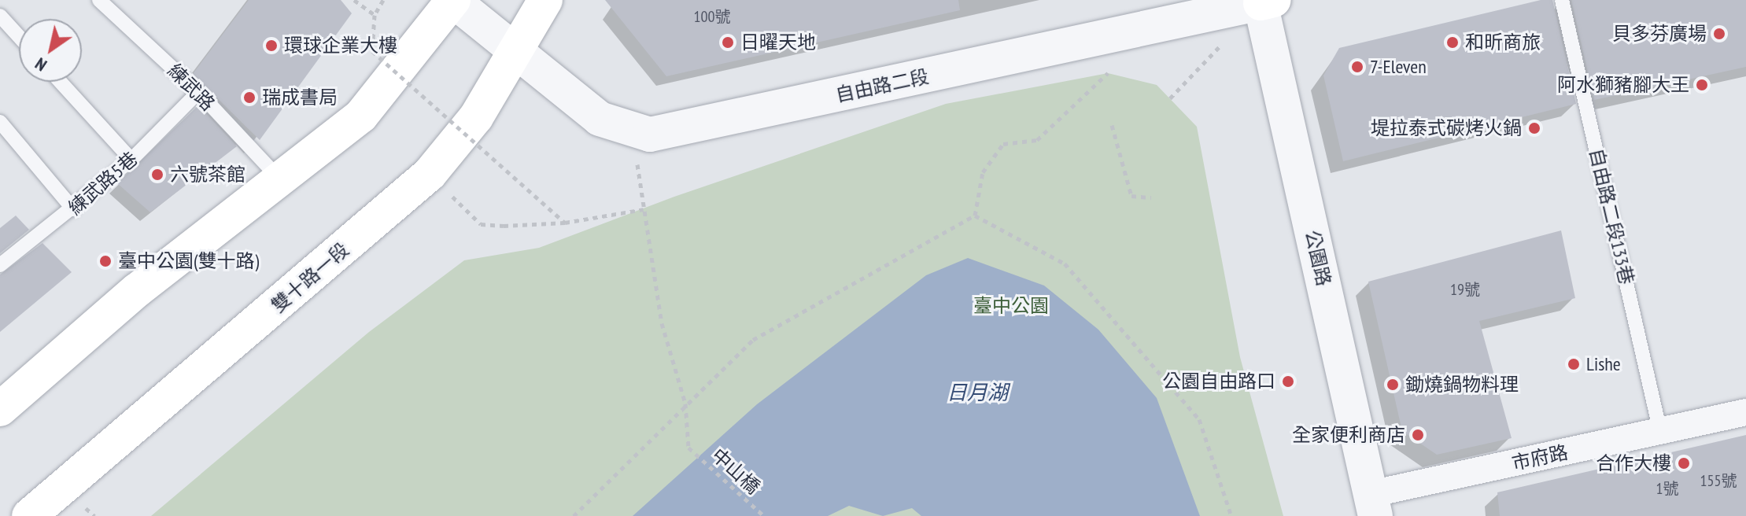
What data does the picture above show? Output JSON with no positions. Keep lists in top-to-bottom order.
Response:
{
  "streets": {
    "main road": ["雙十路一段"],
    "street": ["自由路二段", "公園路", "市府路"],
    "lane": ["練武路", "練武路5巷", "自由路二段133巷"],
    "path": ["中山橋"]
  },
  "crossings": [
    ["自由路二段", "公園路"],
    ["自由路二段", "雙十路一段"],
    ["練武路", "練武路5巷"],
    ["自由路二段133巷", "市府路"],
    ["公園路", "市府路"]
  ],
  "water": ["日月湖"],
  "parks": ["臺中公園"],
  "places": [
    "貝多芬廣場",
    "日曜天地",
    "和昕商旅",
    "環球企業大樓",
    "7-Eleven",
    "阿水獅豬腳大王",
    "瑞成書局",
    "堤拉泰式碳烤火鍋",
    "六號茶館",
    "臺中公園(雙十路)",
    "Lishe",
    "公園自由路口",
    "鋤燒鍋物料理",
    "全家便利商店",
    "合作大樓"
  ],
  "house_numbers": [
    "100號",
    "19號",
    "155號",
    "1號"
  ],
  "north": "bottom left"
}
